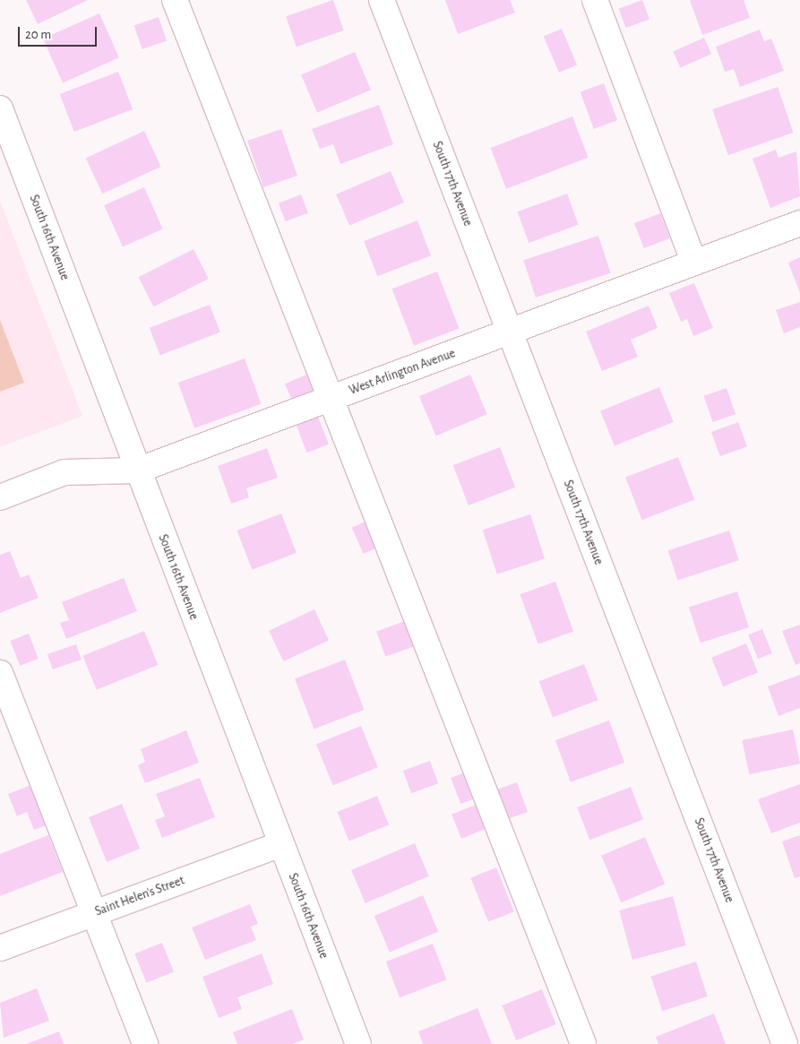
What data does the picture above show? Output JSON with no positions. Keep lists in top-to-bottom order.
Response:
{
  "streets": {
    "street": [
      "South 17th Avenue",
      "South 16th Avenue",
      "West Arlington Avenue",
      "Saint Helen's Street"
    ]
  },
  "crossings": [
    ["South 17th Avenue", "West Arlington Avenue"],
    ["South 16th Avenue", "West Arlington Avenue"],
    ["South 16th Avenue", "Saint Helen's Street"]
  ],
  "scale_bar": "20 m"
}
